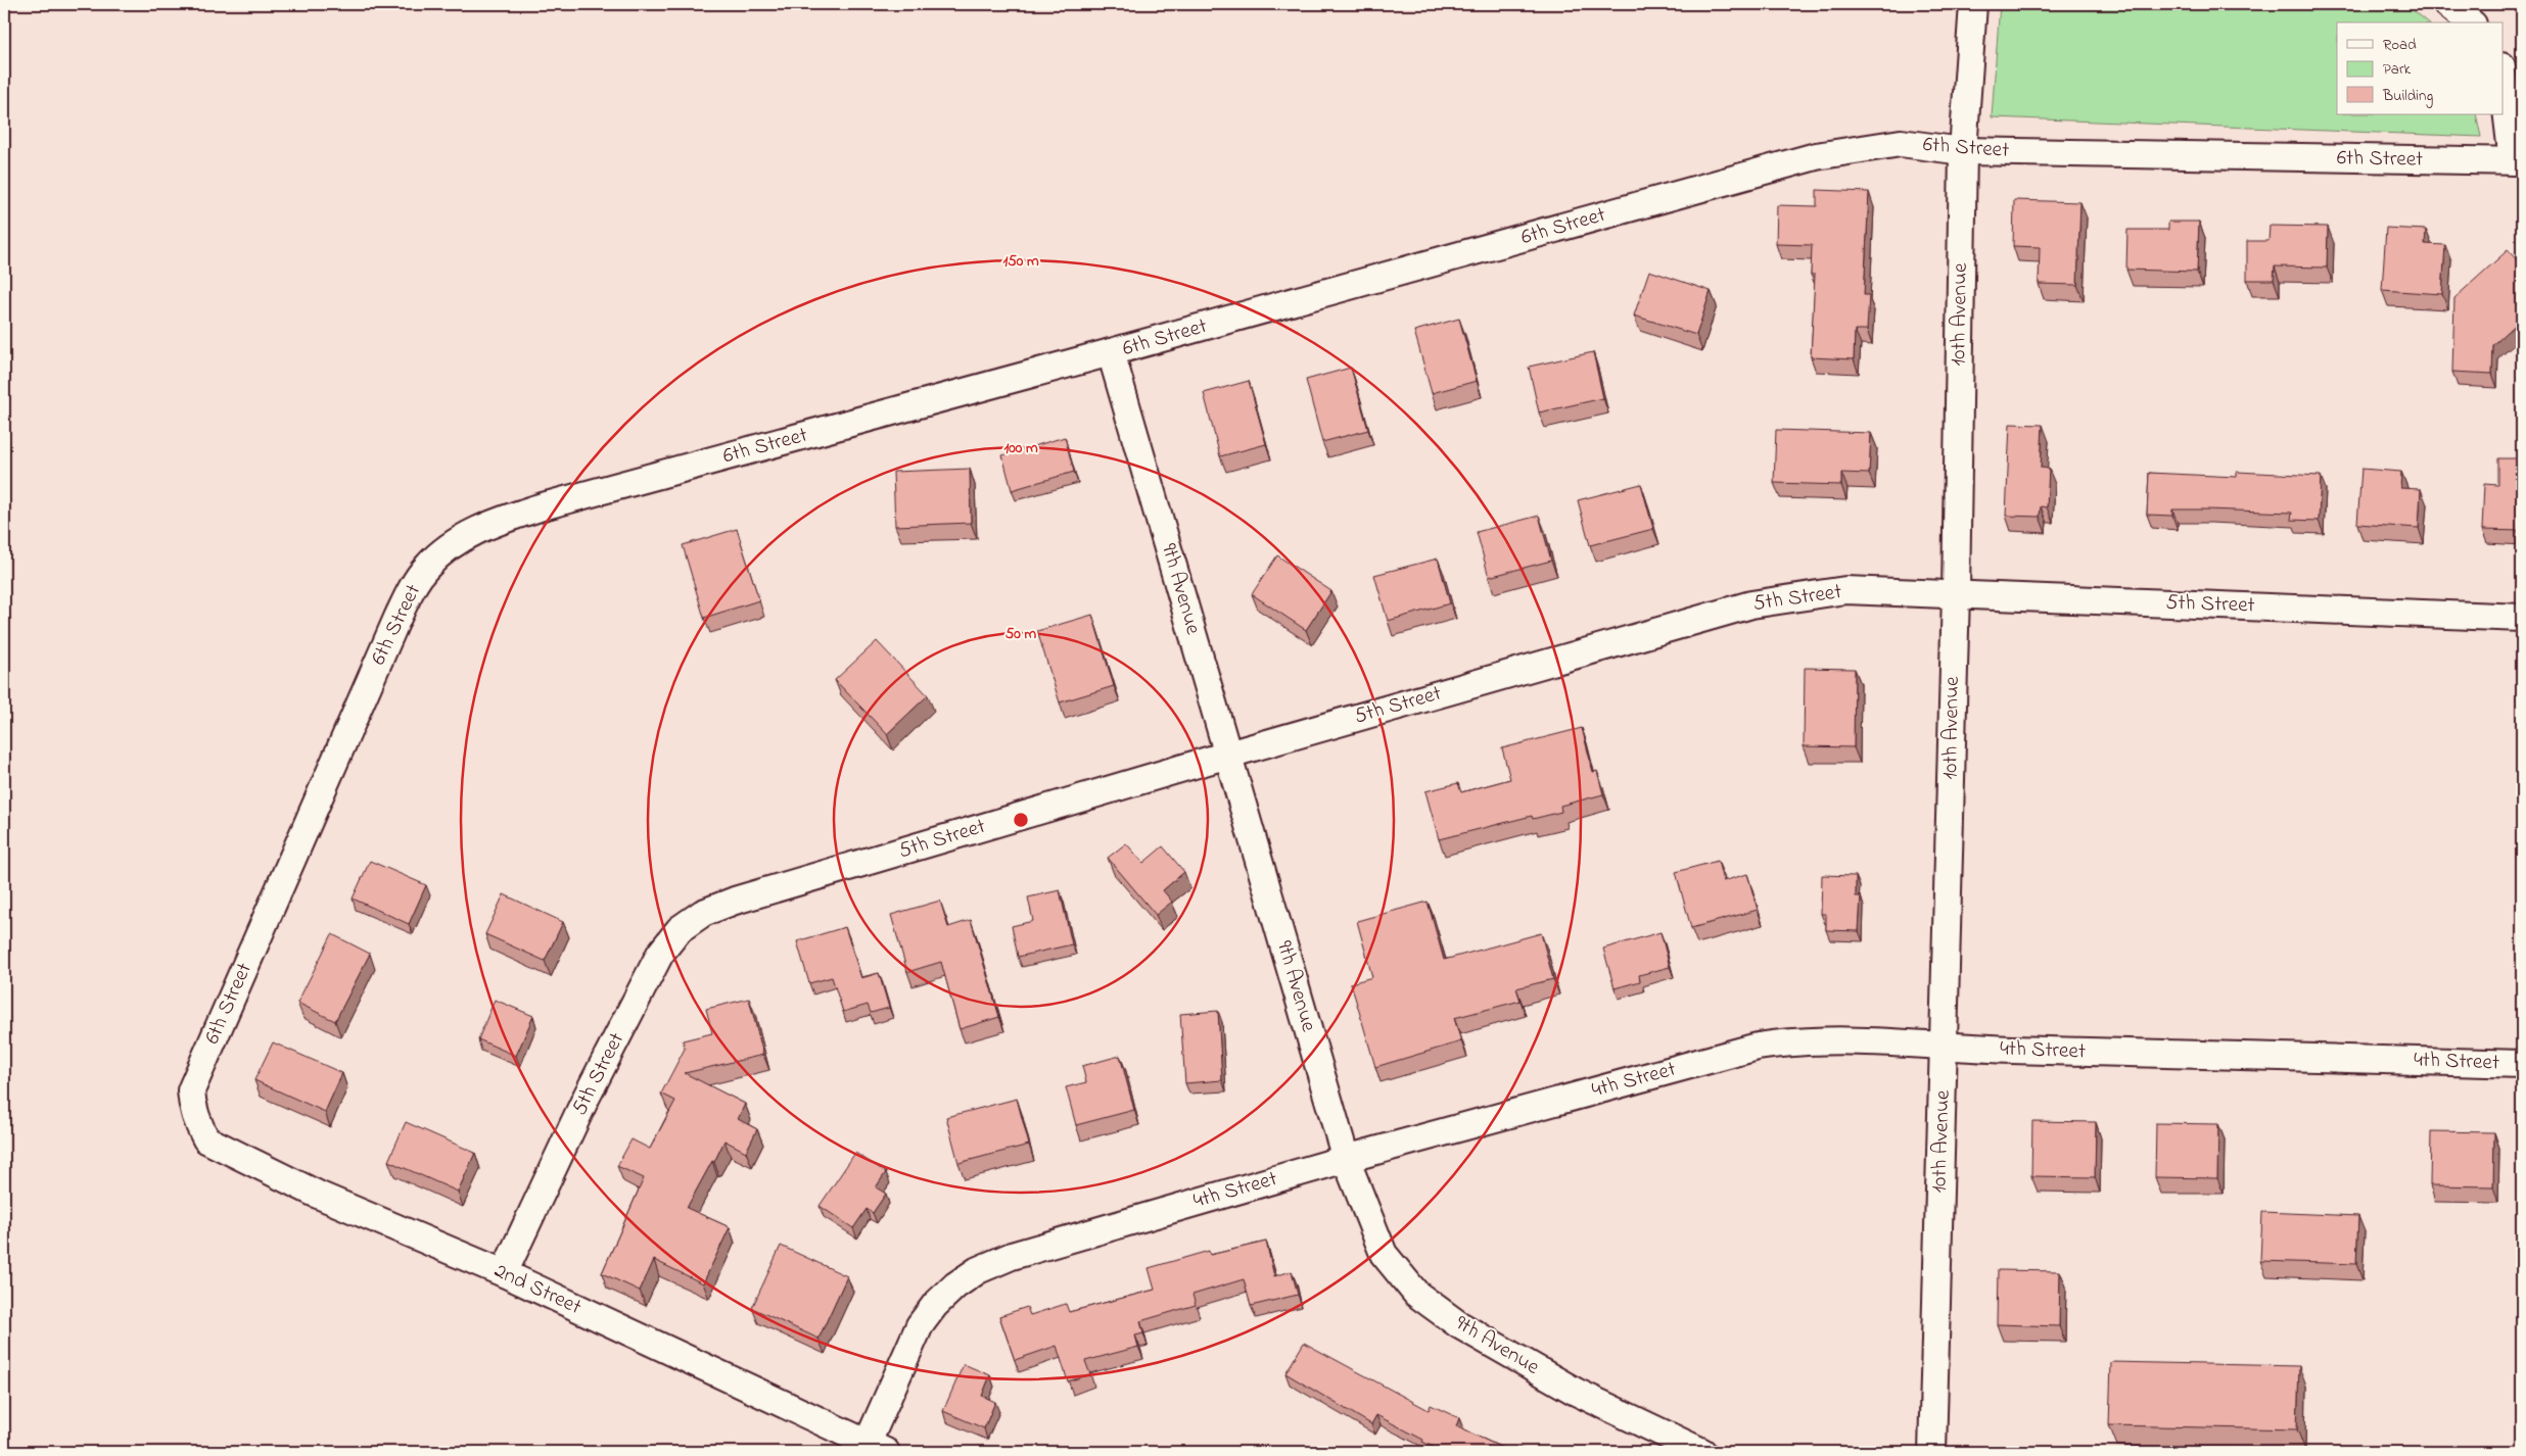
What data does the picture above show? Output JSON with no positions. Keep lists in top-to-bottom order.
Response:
{
  "streets": {
    "street": [
      "6th Street",
      "10th Avenue",
      "9th Avenue",
      "5th Street",
      "4th Street",
      "2nd Street"
    ]
  },
  "crossings": [
    ["6th Street", "10th Avenue"],
    ["6th Street", "9th Avenue"],
    ["6th Street", "2nd Street"],
    ["10th Avenue", "5th Street"],
    ["10th Avenue", "4th Street"],
    ["9th Avenue", "5th Street"],
    ["9th Avenue", "4th Street"],
    ["5th Street", "2nd Street"],
    ["4th Street", "2nd Street"]
  ],
  "legend": ["Road", "Park", "Building"],
  "rings": ["150 m", "100 m", "50 m"]
}
